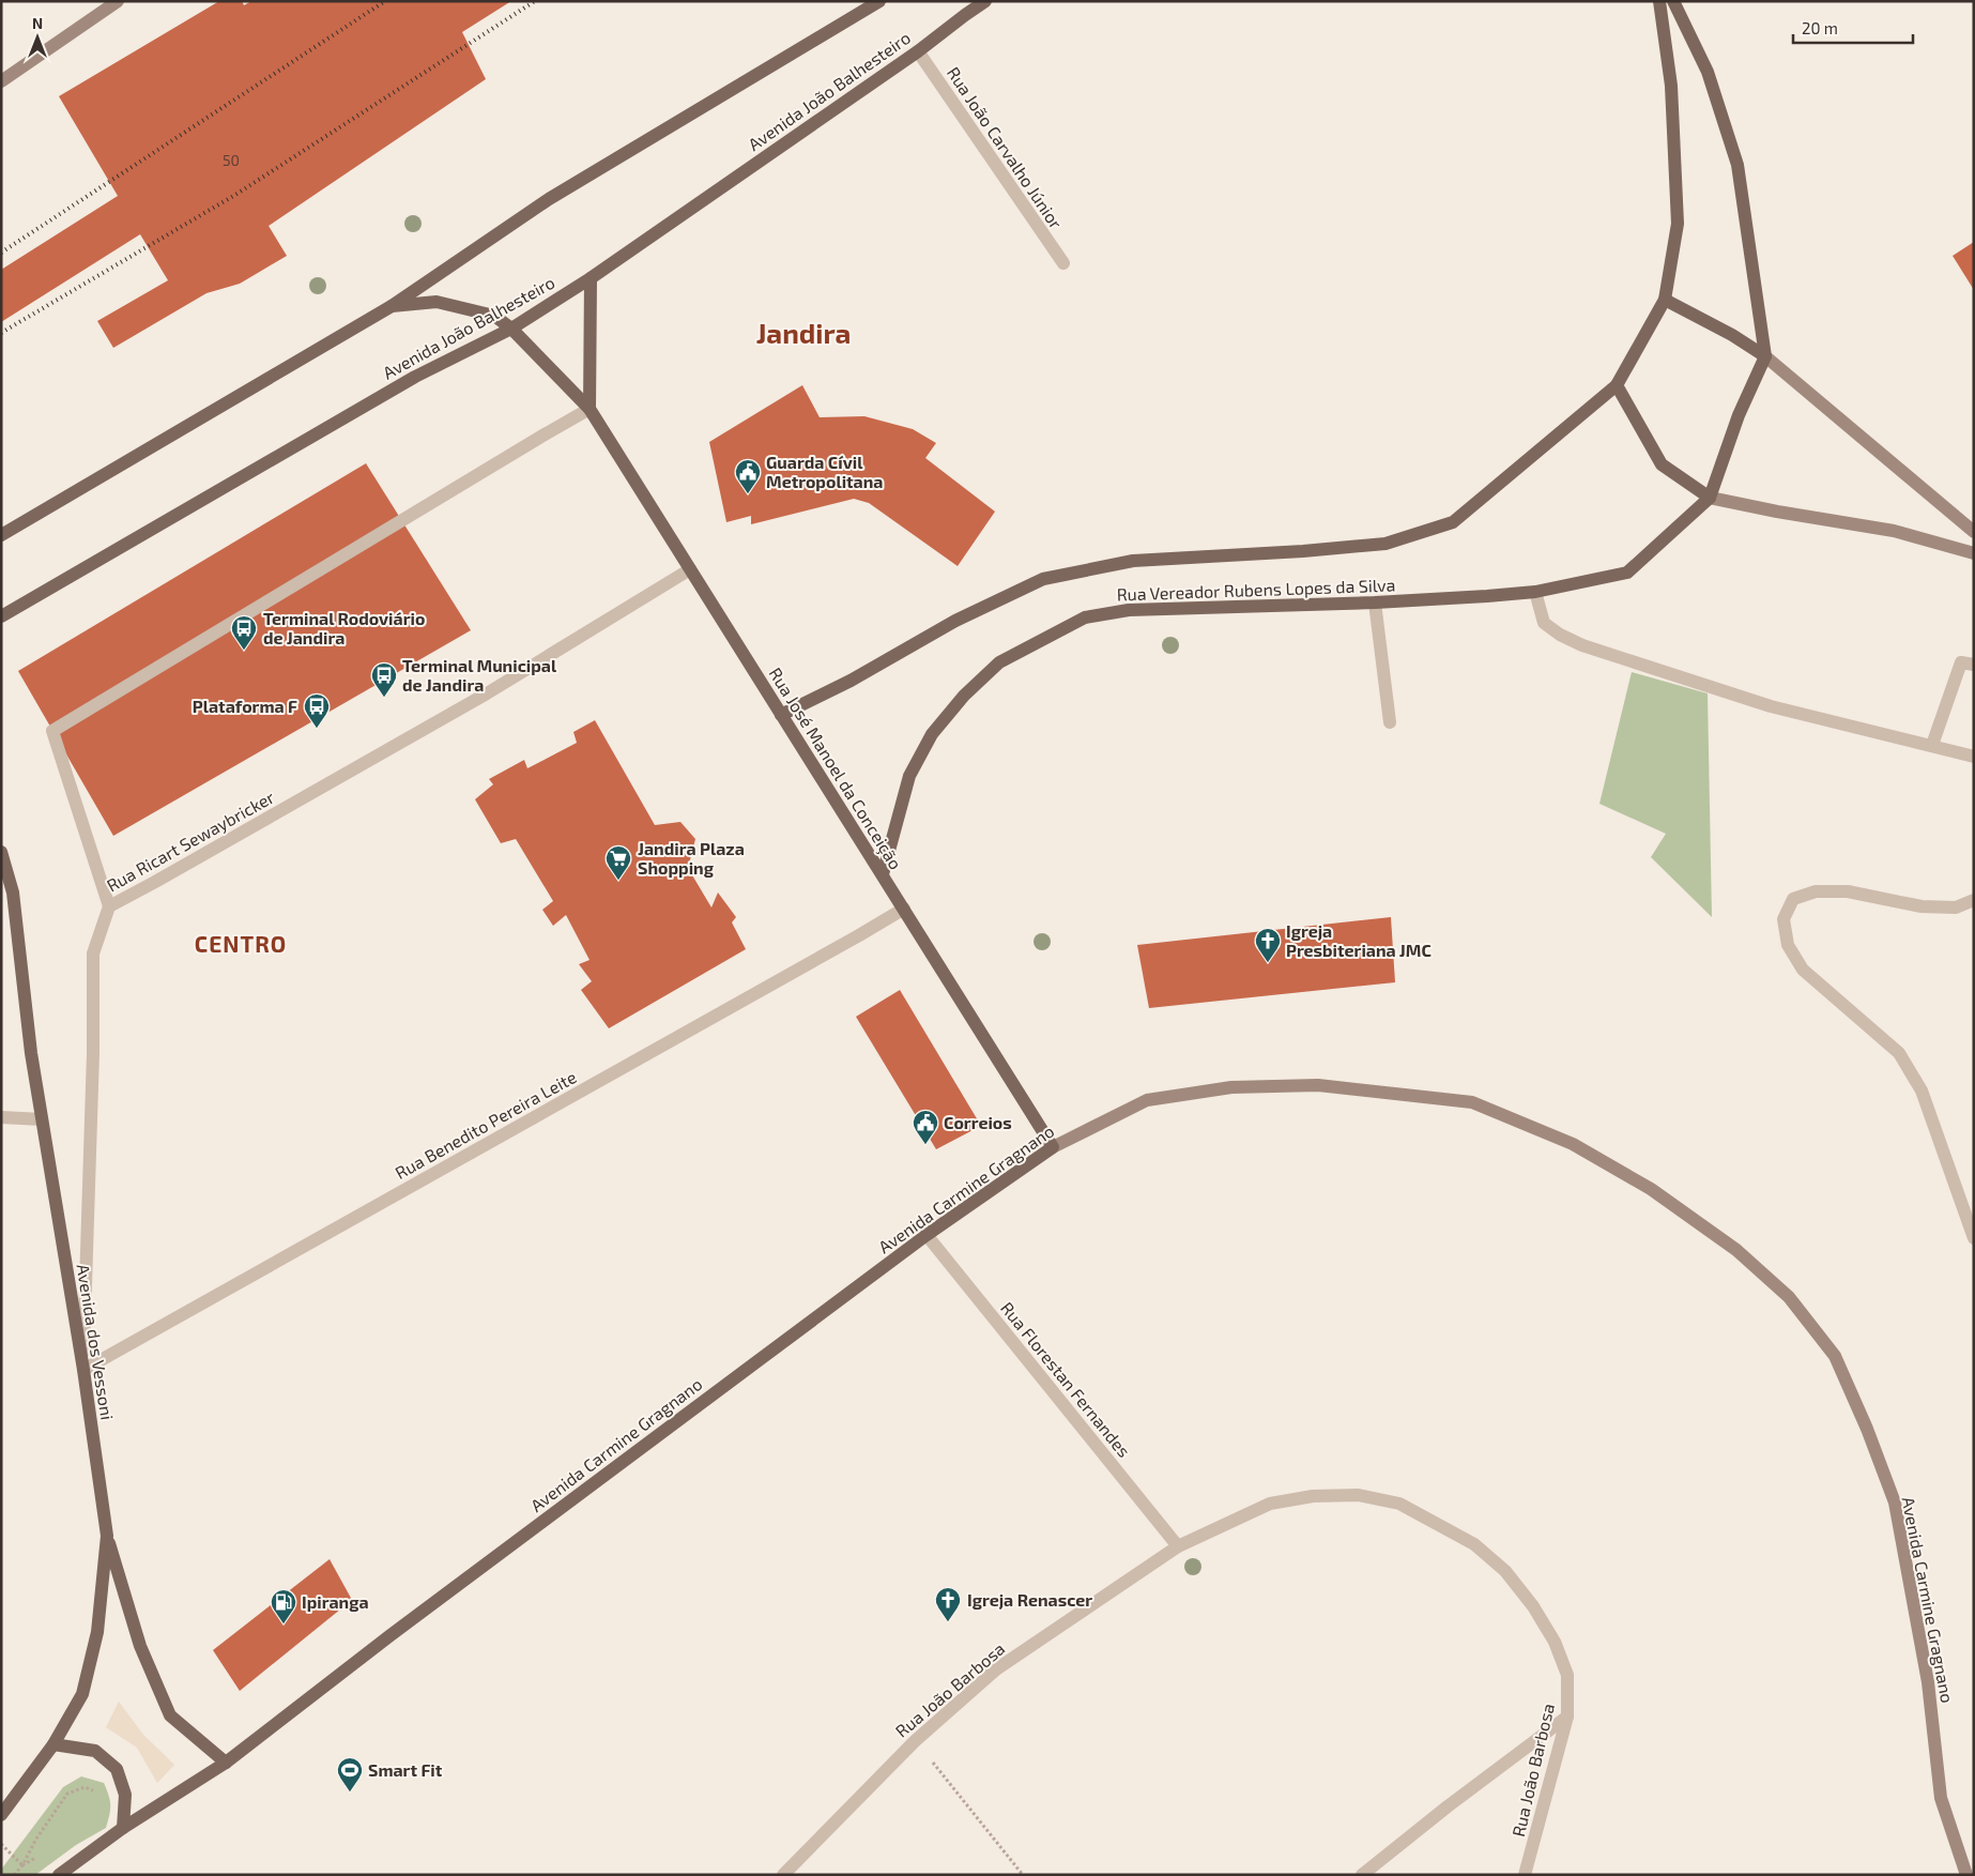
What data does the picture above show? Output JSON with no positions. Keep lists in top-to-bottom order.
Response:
{
  "streets": {
    "main road": [
      "Avenida João Balhesteiro",
      "Rua Vereador Rubens Lopes da Silva",
      "Rua José Manoel da Conceição",
      "Avenida Carmine Gragnano",
      "Avenida dos Vessoni"
    ],
    "street": [
      "Rua João Carvalho Júnior",
      "Rua Ricart Sewaybricker",
      "Rua Benedito Pereira Leite",
      "Rua Florestan Fernandes",
      "Rua João Barbosa"
    ]
  },
  "crossings": [
    ["Avenida João Balhesteiro", "Rua João Carvalho Júnior"],
    ["Avenida João Balhesteiro", "Rua José Manoel da Conceição"],
    ["Rua Vereador Rubens Lopes da Silva", "Rua José Manoel da Conceição"],
    ["Rua José Manoel da Conceição", "Rua Ricart Sewaybricker"],
    ["Rua José Manoel da Conceição", "Rua Benedito Pereira Leite"],
    ["Rua José Manoel da Conceição", "Avenida Carmine Gragnano"],
    ["Rua Ricart Sewaybricker", "Rua Benedito Pereira Leite"],
    ["Rua Ricart Sewaybricker", "Avenida dos Vessoni"],
    ["Rua Benedito Pereira Leite", "Avenida dos Vessoni"],
    ["Avenida Carmine Gragnano", "Rua Florestan Fernandes"],
    ["Rua Florestan Fernandes", "Rua João Barbosa"]
  ],
  "districts": ["Jandira", "CENTRO"],
  "places": {
    "public building": ["Guarda Cívil Metropolitana", "Correios"],
    "bus stop": ["Terminal Rodoviário de Jandira", "Terminal Municipal de Jandira", "Plataforma F"],
    "supermarket": ["Jandira Plaza Shopping"],
    "church": ["Igreja Presbiteriana JMC", "Igreja Renascer"],
    "fuel station": ["Ipiranga"],
    "sports": ["Smart Fit"]
  },
  "house_numbers": ["50"],
  "scale_bar": "20 m",
  "north": "top"
}
